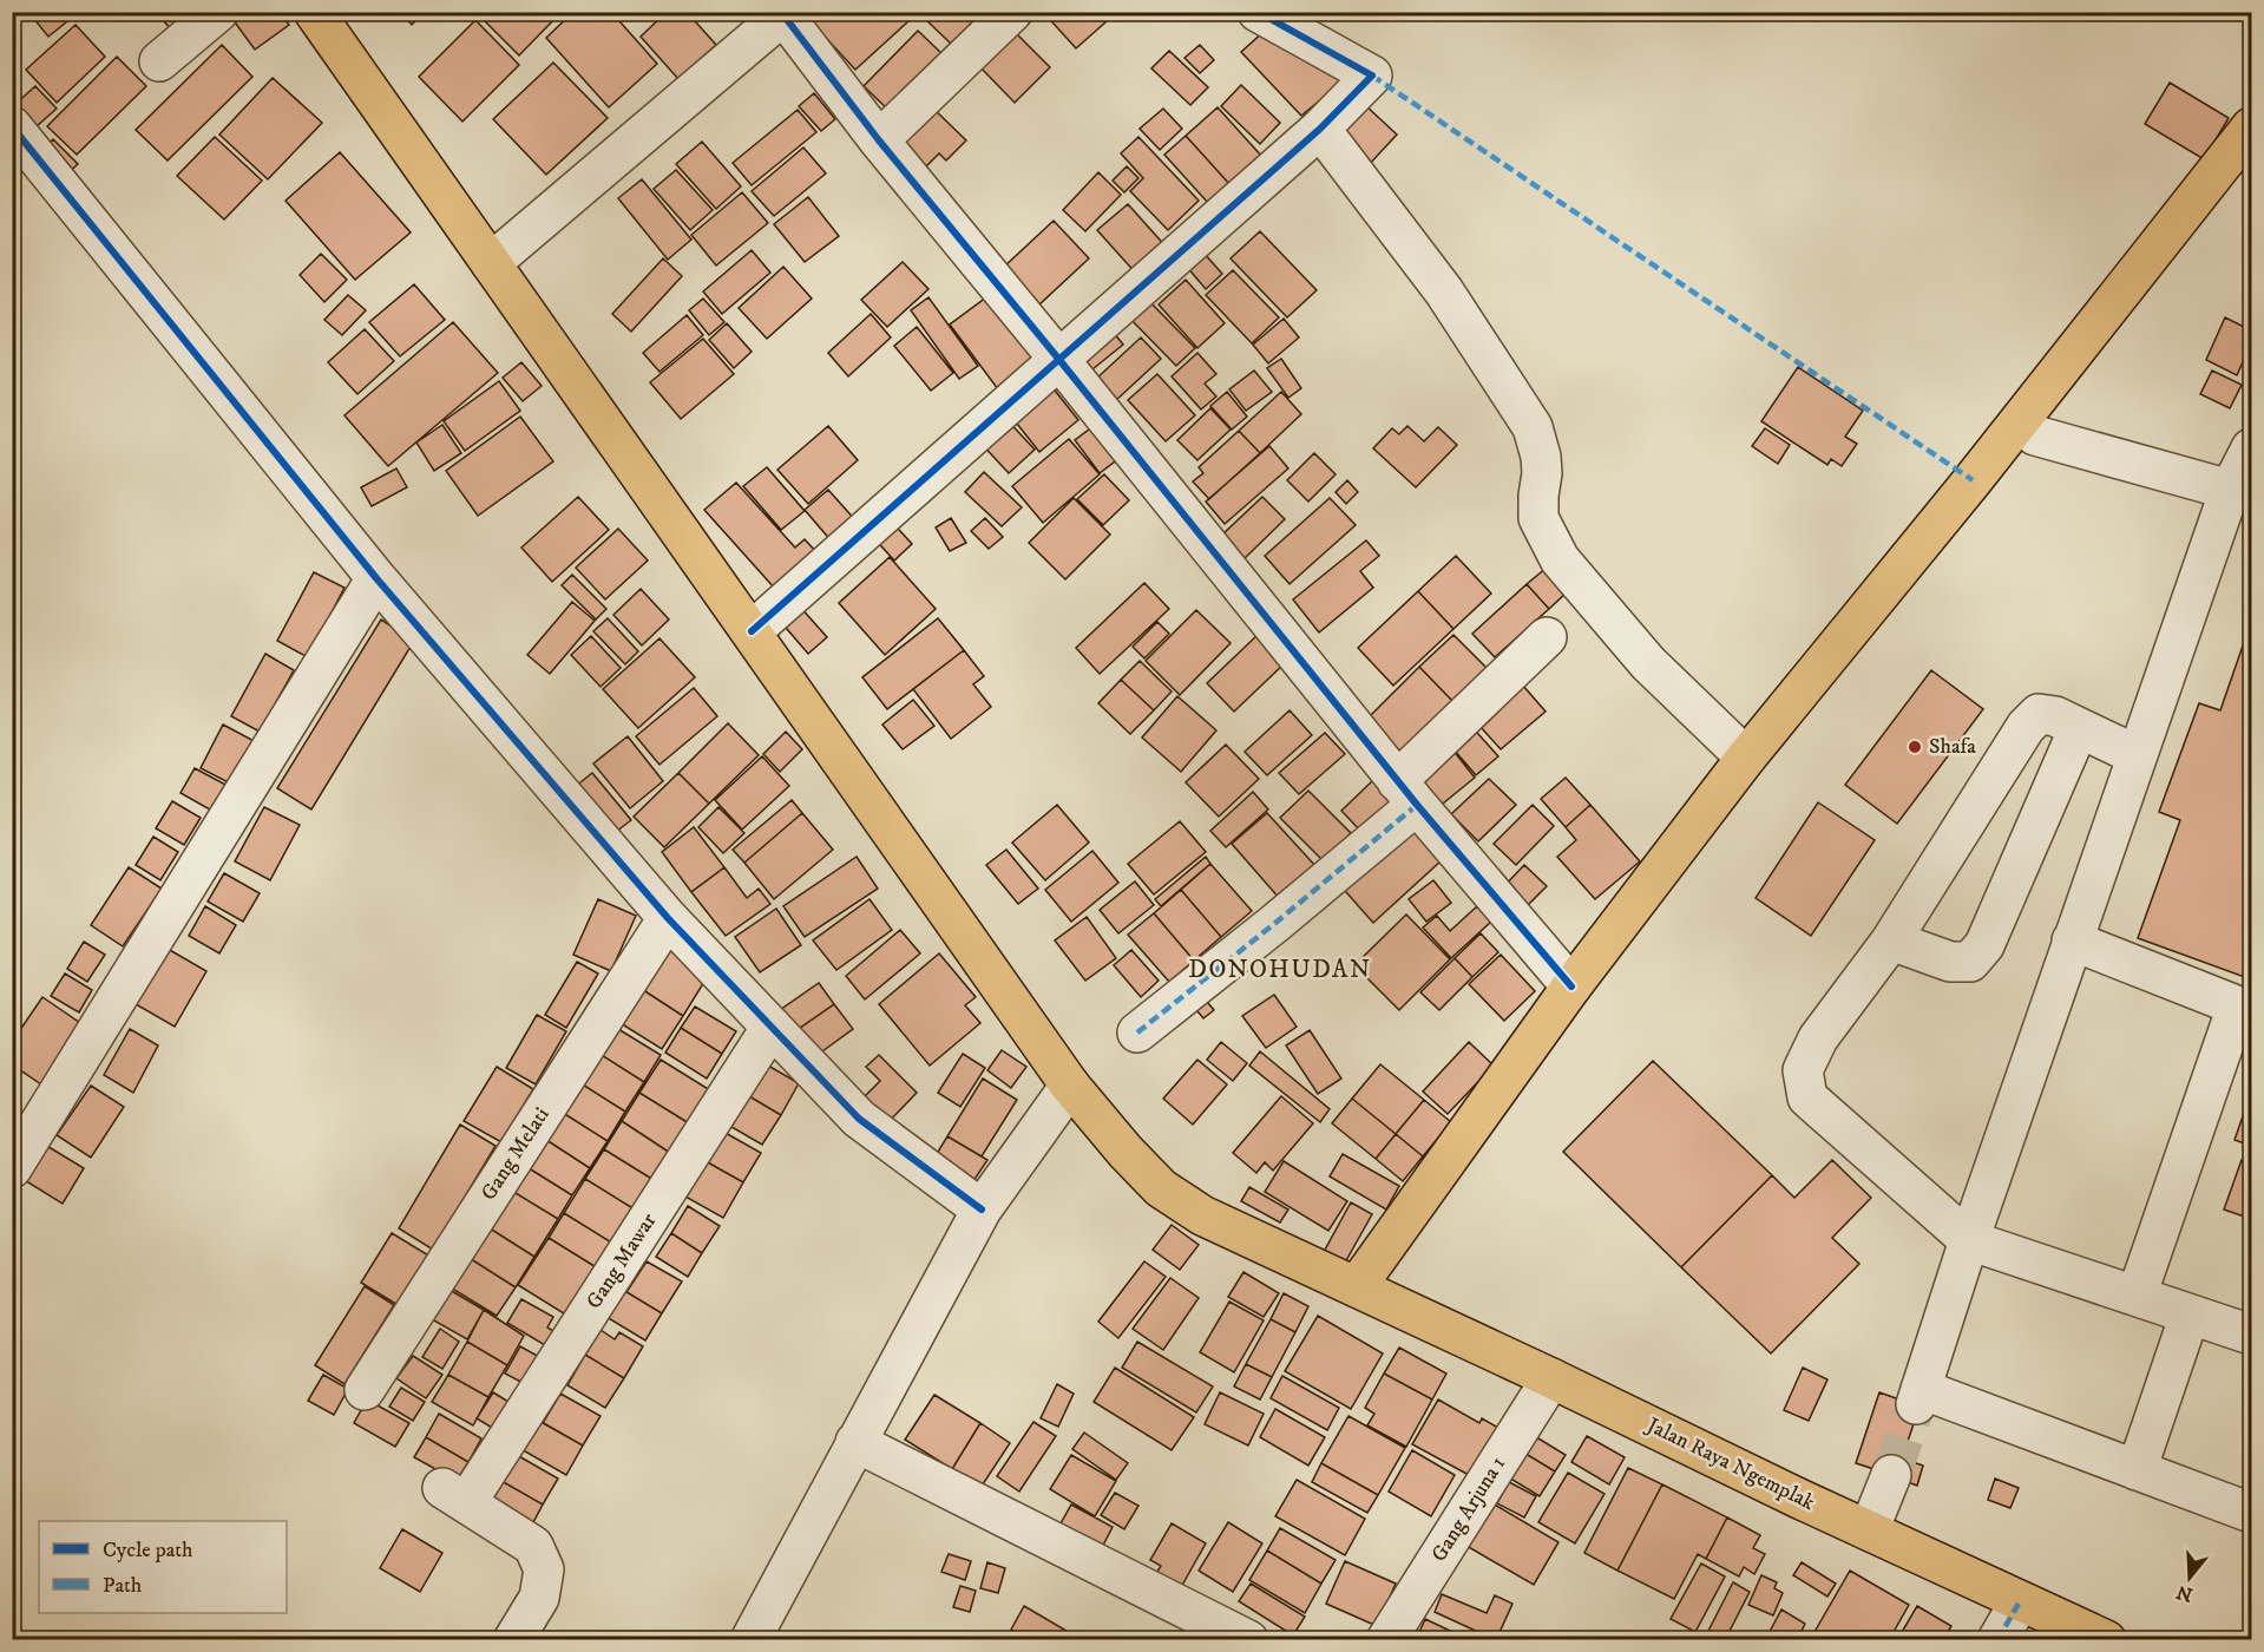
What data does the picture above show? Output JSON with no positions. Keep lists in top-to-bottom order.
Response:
{
  "streets": {
    "main road": ["Jalan Raya Ngemplak"],
    "street": ["Gang Melati", "Gang Mawar", "Gang Arjuna 1"]
  },
  "crossings": [
    ["Jalan Raya Ngemplak", "Gang Arjuna 1"]
  ],
  "districts": ["DONOHUDAN"],
  "places": ["Shafa"],
  "legend": ["Cycle path", "Path"],
  "north": "bottom"
}
